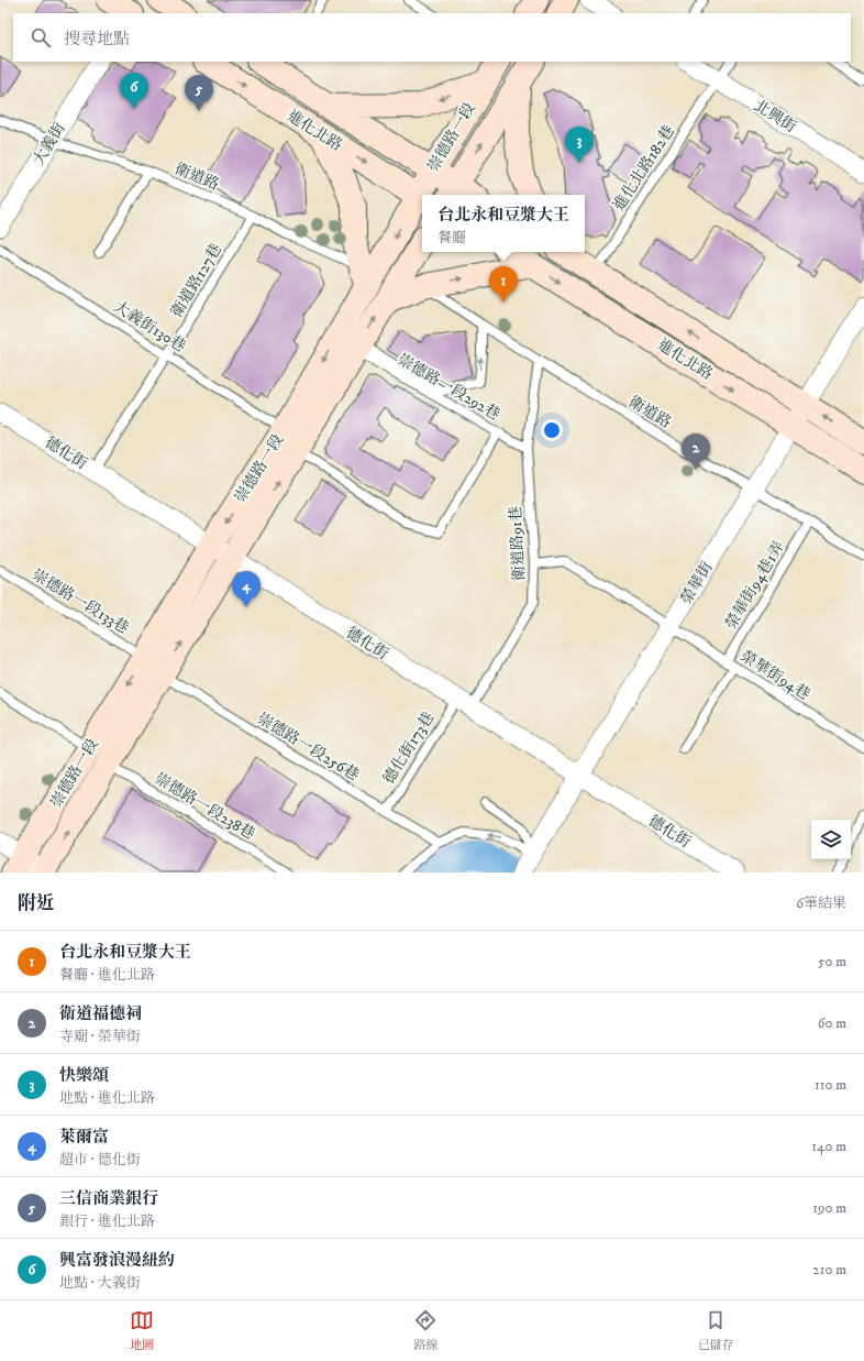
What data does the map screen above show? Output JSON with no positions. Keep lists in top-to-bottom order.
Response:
{
  "streets": {
    "main road": ["進化北路", "崇德路一段"],
    "street": [
      "北興街",
      "大義街",
      "德化街",
      "榮華街"
    ],
    "lane": [
      "進化北路182巷",
      "衛道路",
      "衛道路127巷",
      "大義街130巷",
      "崇德路一段292巷",
      "衛道路91巷",
      "榮華街94巷1弄",
      "崇德路一段133巷",
      "榮華街94巷",
      "崇德路一段256巷",
      "德化街173巷",
      "崇德路一段238巷"
    ]
  },
  "crossings": [
    ["北興街", "進化北路182巷"],
    ["進化北路", "崇德路一段"],
    ["進化北路", "進化北路182巷"],
    ["進化北路", "榮華街"],
    ["崇德路一段", "衛道路"],
    ["崇德路一段", "大義街130巷"],
    ["崇德路一段", "崇德路一段292巷"],
    ["崇德路一段", "德化街"],
    ["崇德路一段", "崇德路一段133巷"],
    ["崇德路一段", "崇德路一段256巷"],
    ["崇德路一段", "崇德路一段238巷"],
    ["大義街", "衛道路"],
    ["衛道路", "衛道路127巷"],
    ["衛道路", "衛道路91巷"],
    ["衛道路", "榮華街"],
    ["衛道路", "榮華街94巷1弄"],
    ["衛道路127巷", "大義街130巷"],
    ["衛道路127巷", "德化街"],
    ["崇德路一段292巷", "衛道路91巷"],
    ["德化街", "衛道路91巷"],
    ["德化街", "榮華街"],
    ["德化街", "德化街173巷"],
    ["衛道路91巷", "榮華街94巷"],
    ["衛道路91巷", "德化街173巷"],
    ["榮華街", "榮華街94巷"],
    ["榮華街94巷1弄", "榮華街94巷"],
    ["崇德路一段256巷", "德化街173巷"]
  ],
  "page": {
    "search": "搜尋地點",
    "pins": [
      "6",
      "5",
      "3",
      "1",
      "2",
      "4"
    ],
    "popup": ["台北永和豆漿大王", "餐廳"],
    "heading": ["附近", "6筆結果"],
    "list": [
      {
        "mark": "1",
        "name": "台北永和豆漿大王",
        "note": "餐廳 · 進化北路",
        "value": "50 m"
      },
      {
        "mark": "2",
        "name": "衛道福德祠",
        "note": "寺廟 · 榮華街",
        "value": "60 m"
      },
      {
        "mark": "3",
        "name": "快樂頌",
        "note": "地點 · 進化北路",
        "value": "110 m"
      },
      {
        "mark": "4",
        "name": "萊爾富",
        "note": "超市 · 德化街",
        "value": "140 m"
      },
      {
        "mark": "5",
        "name": "三信商業銀行",
        "note": "銀行 · 進化北路",
        "value": "190 m"
      },
      {
        "mark": "6",
        "name": "興富發浪漫紐約",
        "note": "地點 · 大義街",
        "value": "210 m"
      }
    ],
    "nav": ["地圖", "路線", "已儲存"]
  }
}
